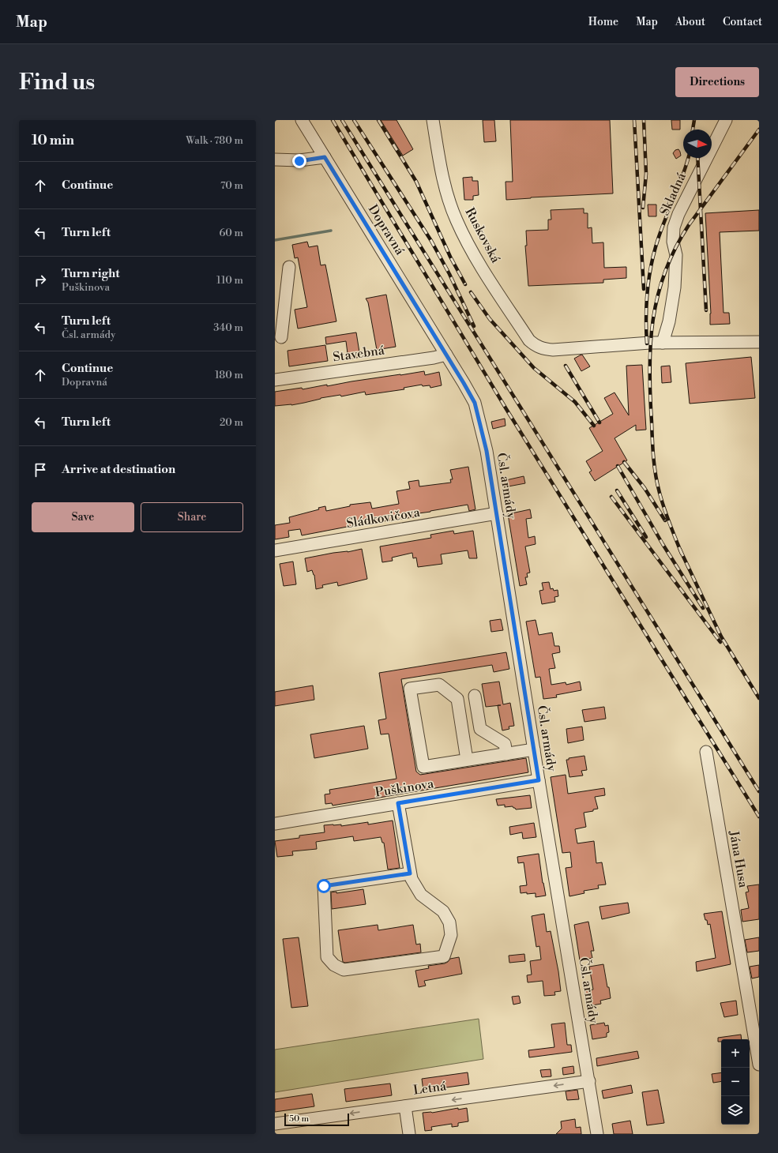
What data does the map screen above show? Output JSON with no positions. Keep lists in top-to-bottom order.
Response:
{
  "streets": {
    "street": [
      "Skladná",
      "Dopravná",
      "Ruskovská",
      "Stavebná",
      "Čsl. armády",
      "Sládkovičova",
      "Puškinova",
      "Jána Husa",
      "Letná"
    ]
  },
  "crossings": [
    ["Skladná", "Ruskovská"],
    ["Dopravná", "Stavebná"],
    ["Dopravná", "Čsl. armády"],
    ["Stavebná", "Čsl. armády"],
    ["Čsl. armády", "Sládkovičova"],
    ["Čsl. armády", "Puškinova"],
    ["Čsl. armády", "Letná"]
  ],
  "one_way": ["Letná"],
  "scale_bar": "50 m",
  "north": "right",
  "page": {
    "header": "Map",
    "nav": [
      "Home",
      "Map",
      "About",
      "Contact"
    ],
    "buttons": [
      "Directions",
      ["Save", "Share"]
    ],
    "title": "Find us",
    "heading": ["10 min", "Walk · 780 m"],
    "list": [
      ["Continue", "70 m"],
      ["Turn left", "60 m"],
      ["Turn right", "Puškinova", "110 m"],
      ["Turn left", "Čsl. armády", "340 m"],
      ["Continue", "Dopravná", "180 m"],
      ["Turn left", "20 m"],
      "Arrive at destination"
    ],
    "map_buttons": ["+", "−"],
    "scale": "50 m"
  }
}
